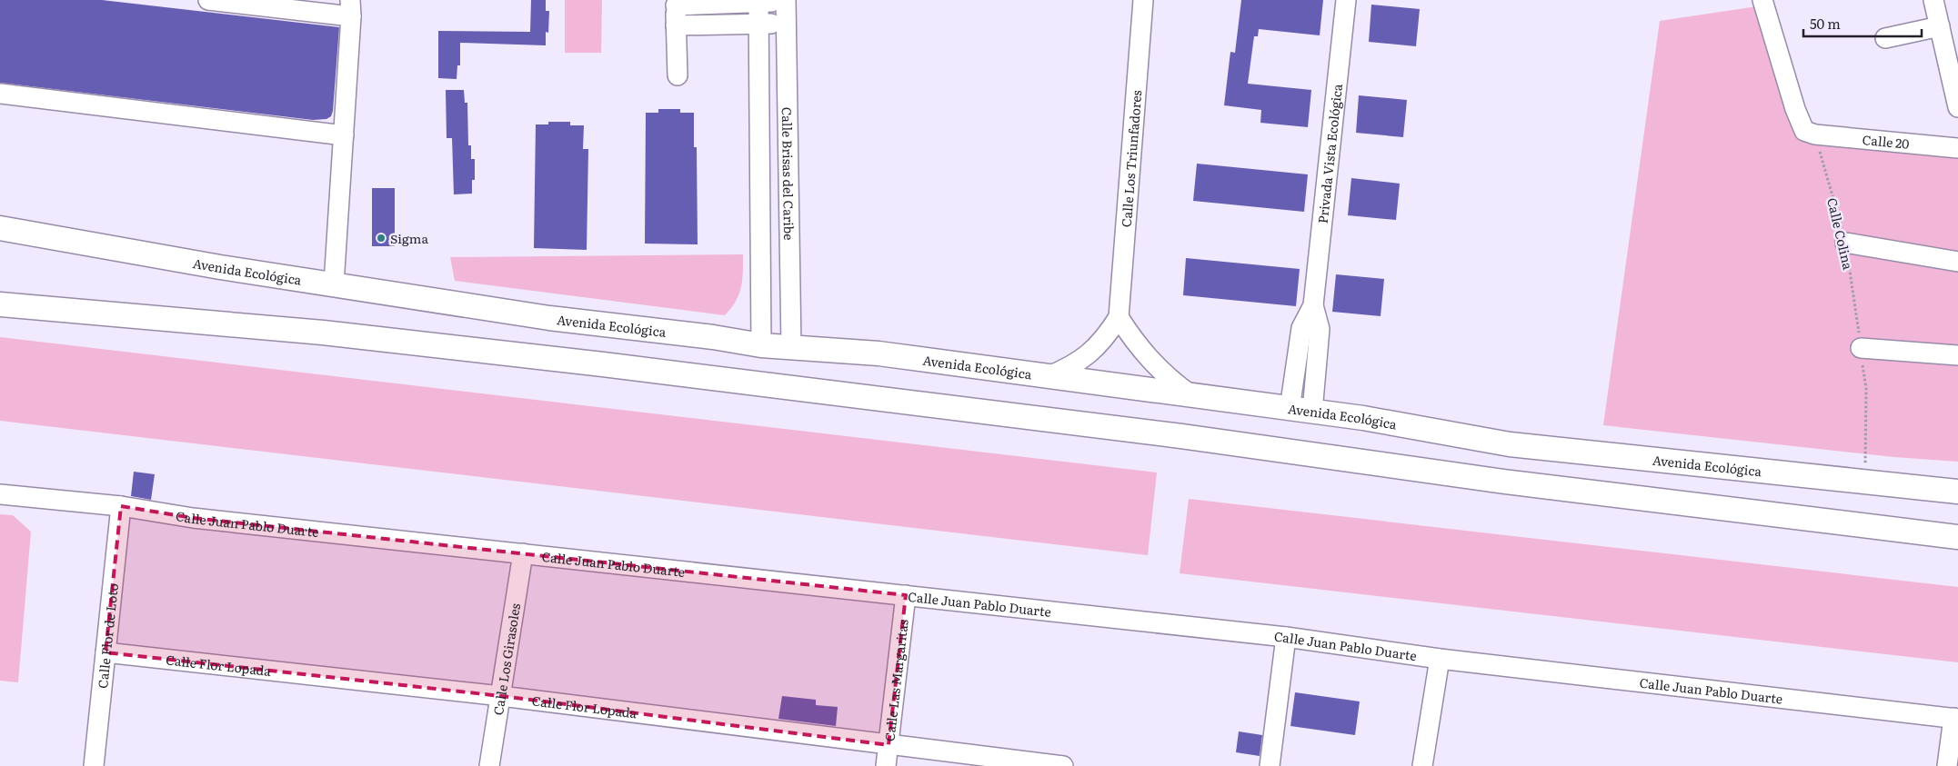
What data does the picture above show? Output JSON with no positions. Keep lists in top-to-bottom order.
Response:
{
  "streets": {
    "main road": ["Avenida Ecológica"],
    "street": [
      "Calle 20",
      "Privada Vista Ecológica",
      "Calle Los Triunfadores",
      "Calle Brisas del Caribe",
      "Calle Juan Pablo Duarte",
      "Calle Flor de Loto",
      "Calle Los Girasoles",
      "Calle Flor Lopada",
      "Calle Las Margaritas"
    ],
    "path": ["Calle Colina"]
  },
  "crossings": [
    ["Calle 20", "Calle Colina"],
    ["Privada Vista Ecológica", "Avenida Ecológica"],
    ["Calle Los Triunfadores", "Avenida Ecológica"],
    ["Calle Brisas del Caribe", "Avenida Ecológica"],
    ["Calle Colina", "Avenida Ecológica"],
    ["Calle Juan Pablo Duarte", "Calle Flor de Loto"],
    ["Calle Juan Pablo Duarte", "Calle Los Girasoles"],
    ["Calle Juan Pablo Duarte", "Calle Las Margaritas"],
    ["Calle Flor de Loto", "Calle Flor Lopada"],
    ["Calle Los Girasoles", "Calle Flor Lopada"],
    ["Calle Flor Lopada", "Calle Las Margaritas"]
  ],
  "places": ["Sigma"],
  "scale_bar": "50 m"
}
